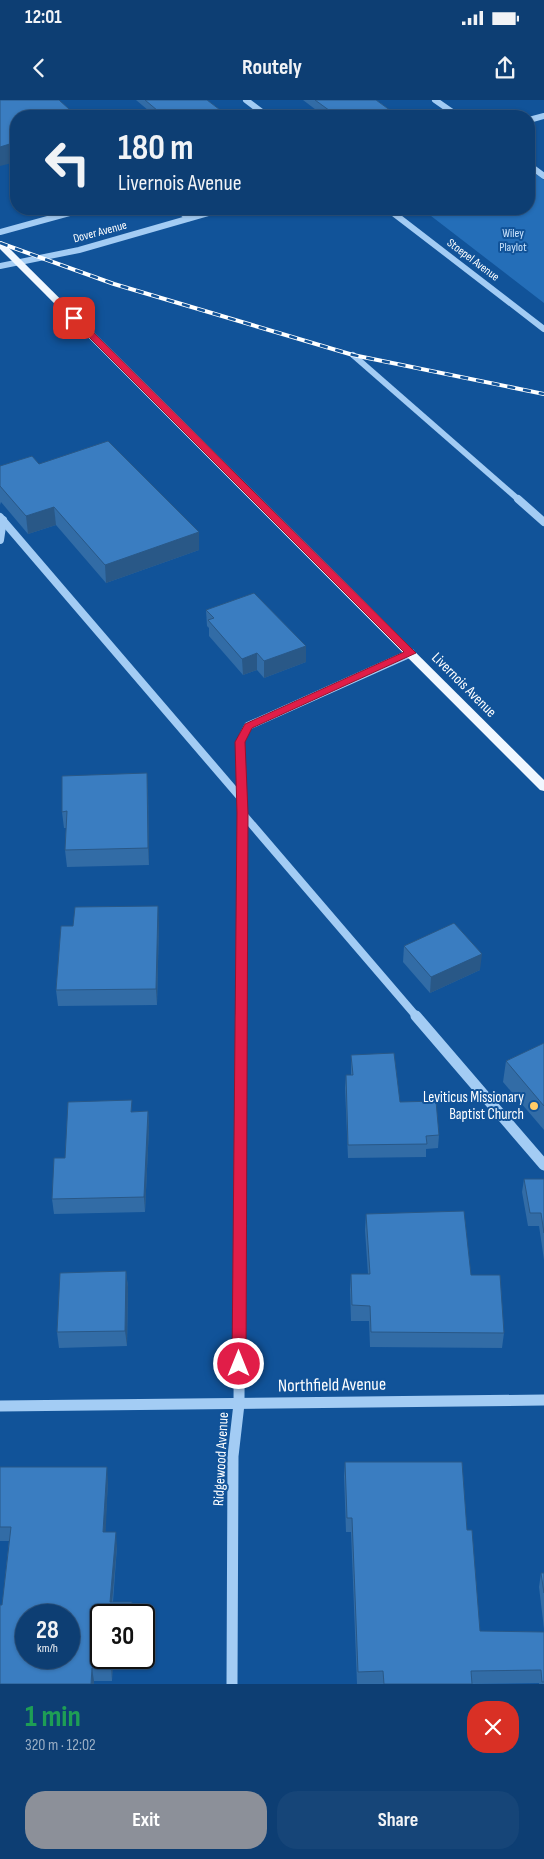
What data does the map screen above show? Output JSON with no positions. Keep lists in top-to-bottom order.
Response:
{
  "streets": {
    "main road": ["Livernois Avenue"],
    "street": [
      "Dover Avenue",
      "Stoepel Avenue",
      "Northfield Avenue",
      "Ridgewood Avenue"
    ]
  },
  "crossings": [
    ["Livernois Avenue", "Ridgewood Avenue"],
    ["Northfield Avenue", "Ridgewood Avenue"]
  ],
  "parks": ["Wiley Playlot"],
  "places": ["Leviticus Missionary Baptist Church"],
  "page": {
    "status": "12:01",
    "header": "Routely",
    "turn": ["180 m", "Livernois Avenue"],
    "speed": "28 km/h",
    "limit": "30",
    "heading": ["1 min", "320 m · 12:02"],
    "buttons": ["Exit", "Share"]
  }
}
